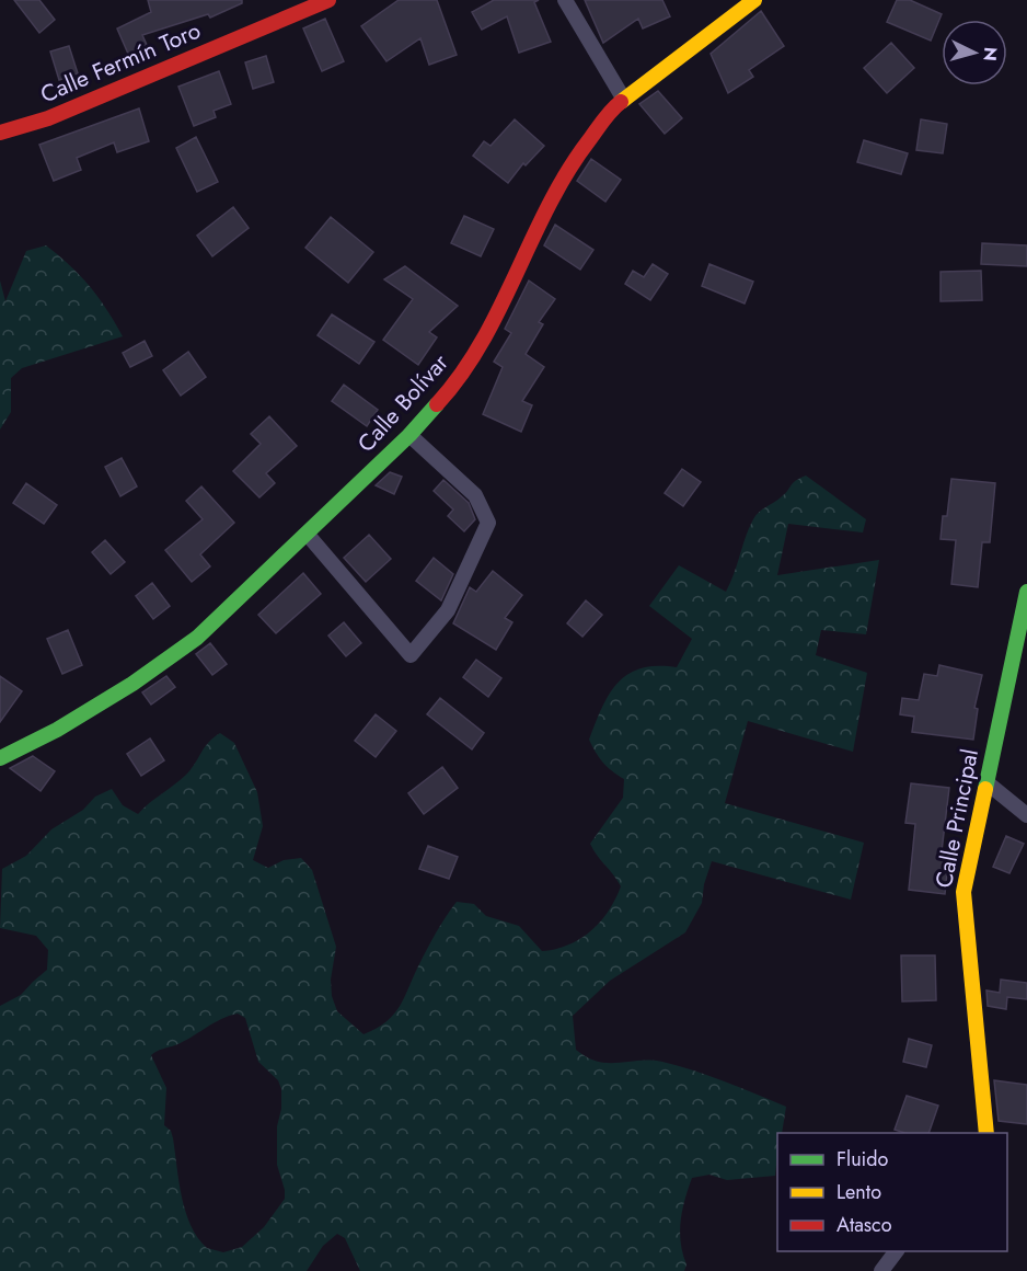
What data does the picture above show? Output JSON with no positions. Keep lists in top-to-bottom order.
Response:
{
  "streets": {
    "street": ["Calle Fermín Toro", "Calle Bolívar", "Calle Principal"]
  },
  "legend": ["Fluido", "Lento", "Atasco"],
  "north": "right"
}
